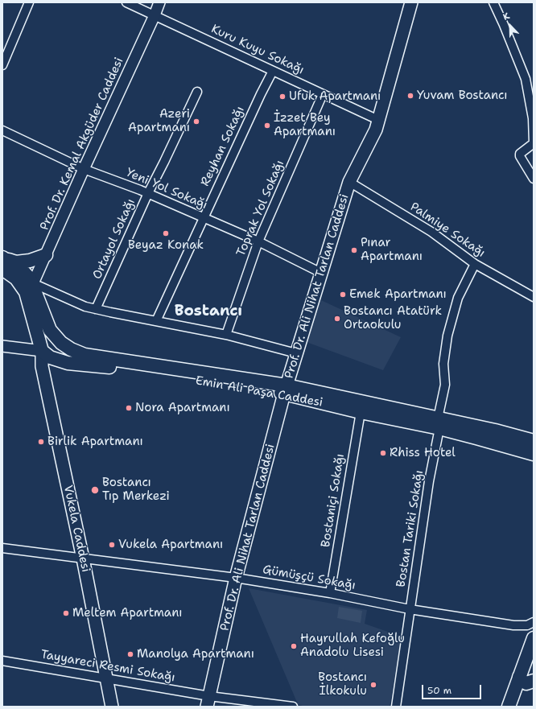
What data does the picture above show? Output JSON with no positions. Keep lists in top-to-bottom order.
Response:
{
  "streets": {
    "main road": ["Prof. Dr. Ali Nihat Tarlan Caddesi", "Emin Ali Paşa Caddesi", "Vukela Caddesi"],
    "street": [
      "Kuru Kuyu Sokağı",
      "Prof. Dr. Kemal Akgüder Caddesi",
      "Reyhan Sokağı",
      "Yeni Yol Sokağı",
      "Toprak Yol Sokağı",
      "Palmiye Sokağı",
      "Ortayol Sokağı",
      "Bostaniçi Sokağı",
      "Bostan Tariki Sokağı",
      "Gümüşçü Sokağı",
      "Tayyareci Resmi Sokağı"
    ]
  },
  "crossings": [
    ["Kuru Kuyu Sokağı", "Prof. Dr. Kemal Akgüder Caddesi"],
    ["Kuru Kuyu Sokağı", "Reyhan Sokağı"],
    ["Kuru Kuyu Sokağı", "Toprak Yol Sokağı"],
    ["Kuru Kuyu Sokağı", "Prof. Dr. Ali Nihat Tarlan Caddesi"],
    ["Prof. Dr. Kemal Akgüder Caddesi", "Yeni Yol Sokağı"],
    ["Prof. Dr. Kemal Akgüder Caddesi", "Emin Ali Paşa Caddesi"],
    ["Reyhan Sokağı", "Yeni Yol Sokağı"],
    ["Yeni Yol Sokağı", "Toprak Yol Sokağı"],
    ["Yeni Yol Sokağı", "Ortayol Sokağı"],
    ["Yeni Yol Sokağı", "Prof. Dr. Ali Nihat Tarlan Caddesi"],
    ["Palmiye Sokağı", "Prof. Dr. Ali Nihat Tarlan Caddesi"],
    ["Palmiye Sokağı", "Bostan Tariki Sokağı"],
    ["Prof. Dr. Ali Nihat Tarlan Caddesi", "Emin Ali Paşa Caddesi"],
    ["Prof. Dr. Ali Nihat Tarlan Caddesi", "Gümüşçü Sokağı"],
    ["Prof. Dr. Ali Nihat Tarlan Caddesi", "Tayyareci Resmi Sokağı"],
    ["Emin Ali Paşa Caddesi", "Bostaniçi Sokağı"],
    ["Emin Ali Paşa Caddesi", "Vukela Caddesi"],
    ["Emin Ali Paşa Caddesi", "Bostan Tariki Sokağı"],
    ["Bostaniçi Sokağı", "Gümüşçü Sokağı"],
    ["Vukela Caddesi", "Gümüşçü Sokağı"],
    ["Vukela Caddesi", "Tayyareci Resmi Sokağı"],
    ["Bostan Tariki Sokağı", "Gümüşçü Sokağı"]
  ],
  "districts": ["Bostancı"],
  "places": [
    "Yuvam Bostancı",
    "Ufuk Apartmanı",
    "Azeri Apartmanı",
    "İzzet Bey Apartmanı",
    "Beyaz Konak",
    "Pınar Apartmanı",
    "Emek Apartmanı",
    "Bostancı Atatürk Ortaokulu",
    "Nora Apartmanı",
    "Birlik Apartmanı",
    "Rhiss Hotel",
    "Bostancı Tıp Merkezi",
    "Vukela Apartmanı",
    "Meltem Apartmanı",
    "Hayrullah Kefoğlu Anadolu Lisesi",
    "Manolya Apartmanı",
    "Bostancı İlkokulu"
  ],
  "scale_bar": "50 m",
  "north": "top left"
}
